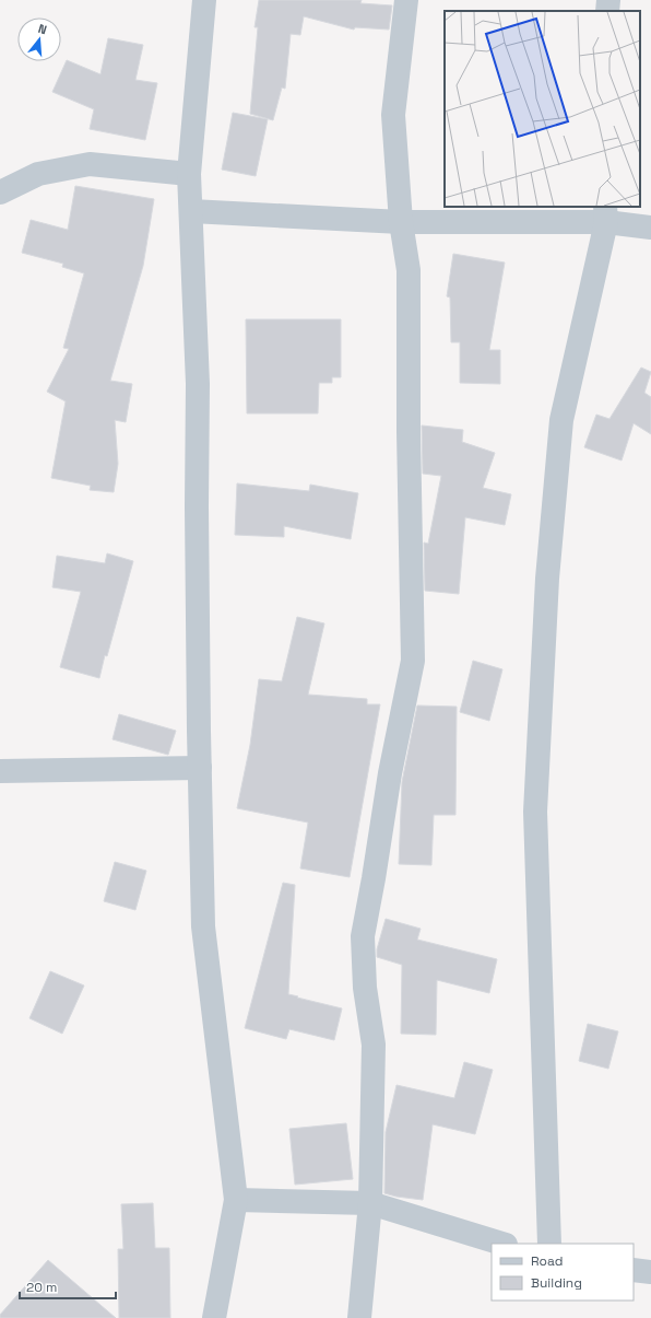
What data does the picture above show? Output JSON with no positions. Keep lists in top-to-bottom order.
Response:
{
  "legend": ["Road", "Building"],
  "scale_bar": "20 m",
  "north": "top"
}
